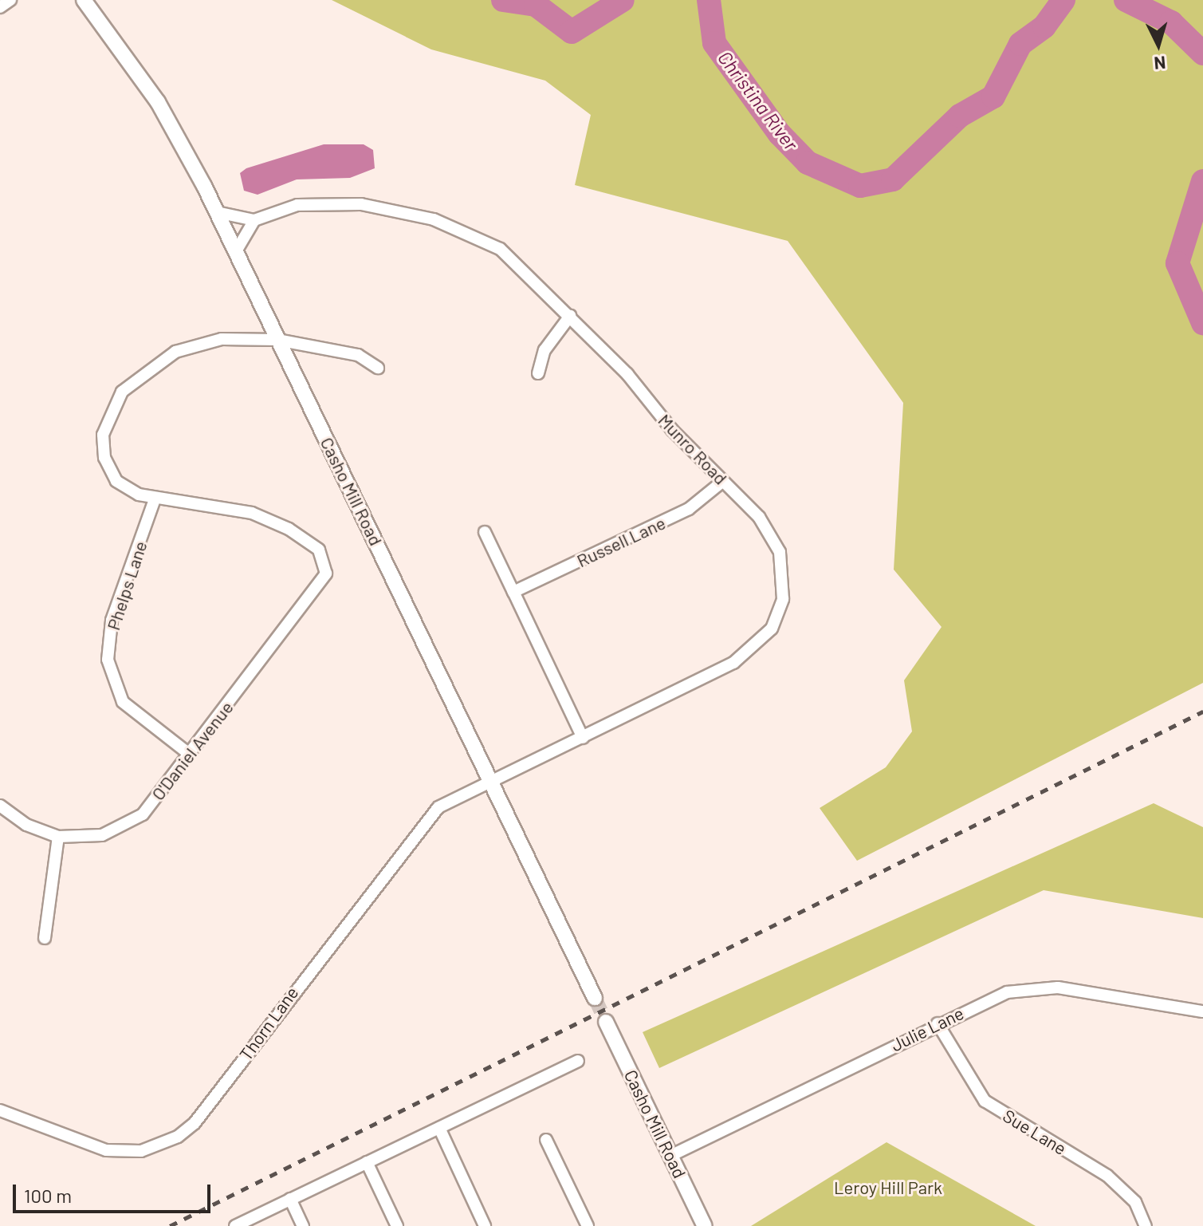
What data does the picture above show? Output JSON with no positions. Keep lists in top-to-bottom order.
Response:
{
  "streets": {
    "street": [
      "Munro Road",
      "Casho Mill Road",
      "Russell Lane",
      "Phelps Lane",
      "O'Daniel Avenue",
      "Thorn Lane",
      "Julie Lane",
      "Sue Lane"
    ]
  },
  "crossings": [
    ["Munro Road", "Casho Mill Road"],
    ["Munro Road", "Russell Lane"],
    ["Munro Road", "Thorn Lane"],
    ["Casho Mill Road", "Thorn Lane"],
    ["Casho Mill Road", "Julie Lane"],
    ["Phelps Lane", "O'Daniel Avenue"],
    ["Julie Lane", "Sue Lane"]
  ],
  "water": ["Christina River"],
  "parks": ["Leroy Hill Park"],
  "scale_bar": "100 m",
  "north": "bottom"
}
